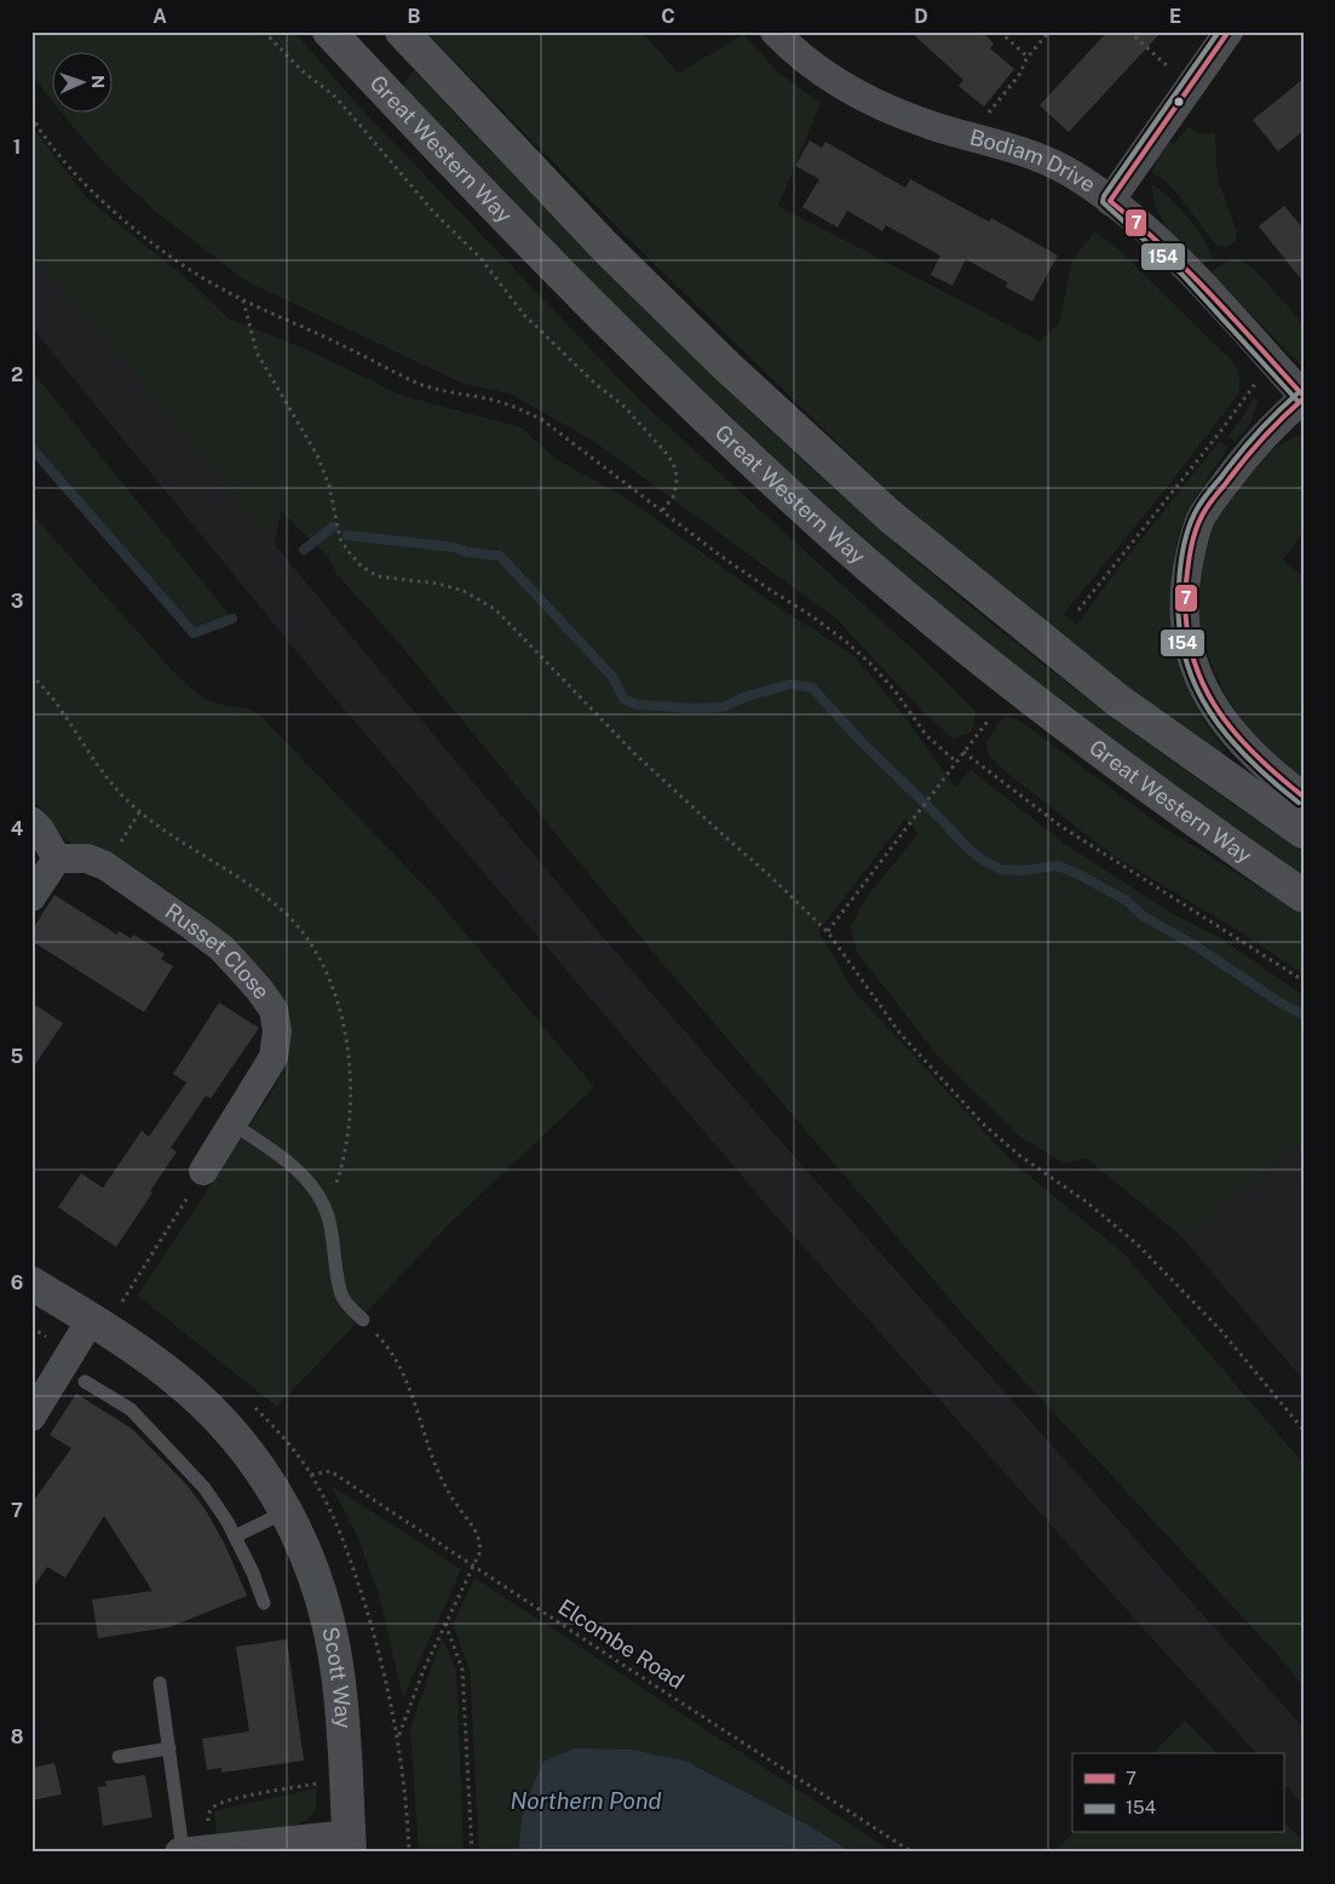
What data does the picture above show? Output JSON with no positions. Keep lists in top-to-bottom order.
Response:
{
  "streets": {
    "main road": ["Great Western Way"],
    "street": ["Bodiam Drive", "Russet Close", "Scott Way"],
    "path": ["Elcombe Road"]
  },
  "water": ["Northern Pond"],
  "lines": ["transit line 7", "transit line 154"],
  "legend": ["7", "154"],
  "north": "right",
  "grid": {
    "columns": [
      "A",
      "B",
      "C",
      "D",
      "E"
    ],
    "rows": [
      "1",
      "2",
      "3",
      "4",
      "5",
      "6",
      "7",
      "8"
    ]
  }
}
